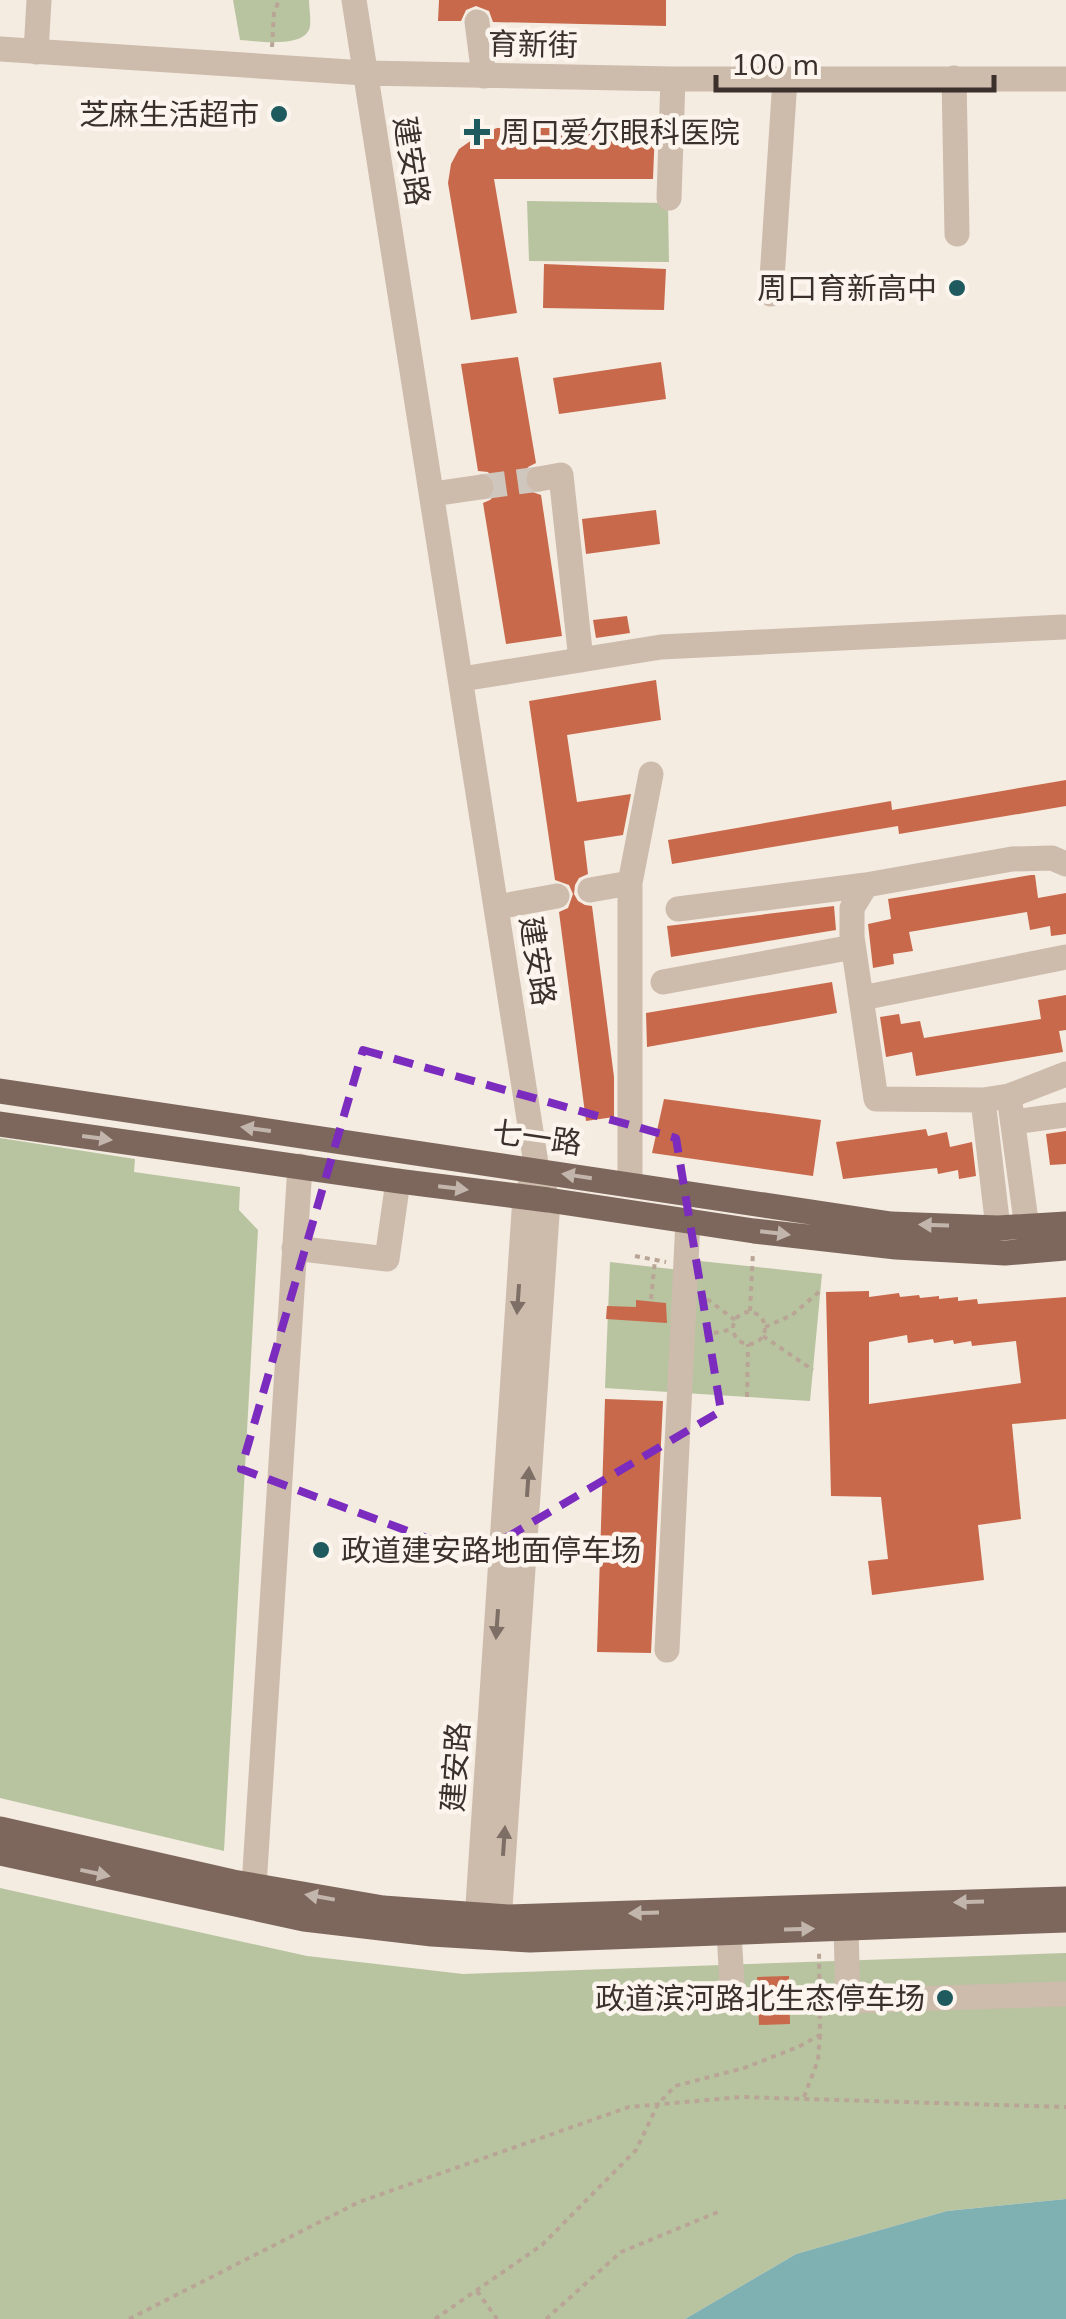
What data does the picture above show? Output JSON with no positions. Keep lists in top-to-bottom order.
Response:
{
  "streets": {
    "main road": ["七一路"],
    "street": ["育新街", "建安路"]
  },
  "crossings": [
    ["育新街", "建安路"],
    ["建安路", "七一路"]
  ],
  "places": {
    "other": [
      "芝麻生活超市",
      "周口育新高中",
      "政道建安路地面停车场",
      "政道滨河路北生态停车场"
    ],
    "health": ["周口爱尔眼科医院"]
  },
  "scale_bar": "100 m"
}
